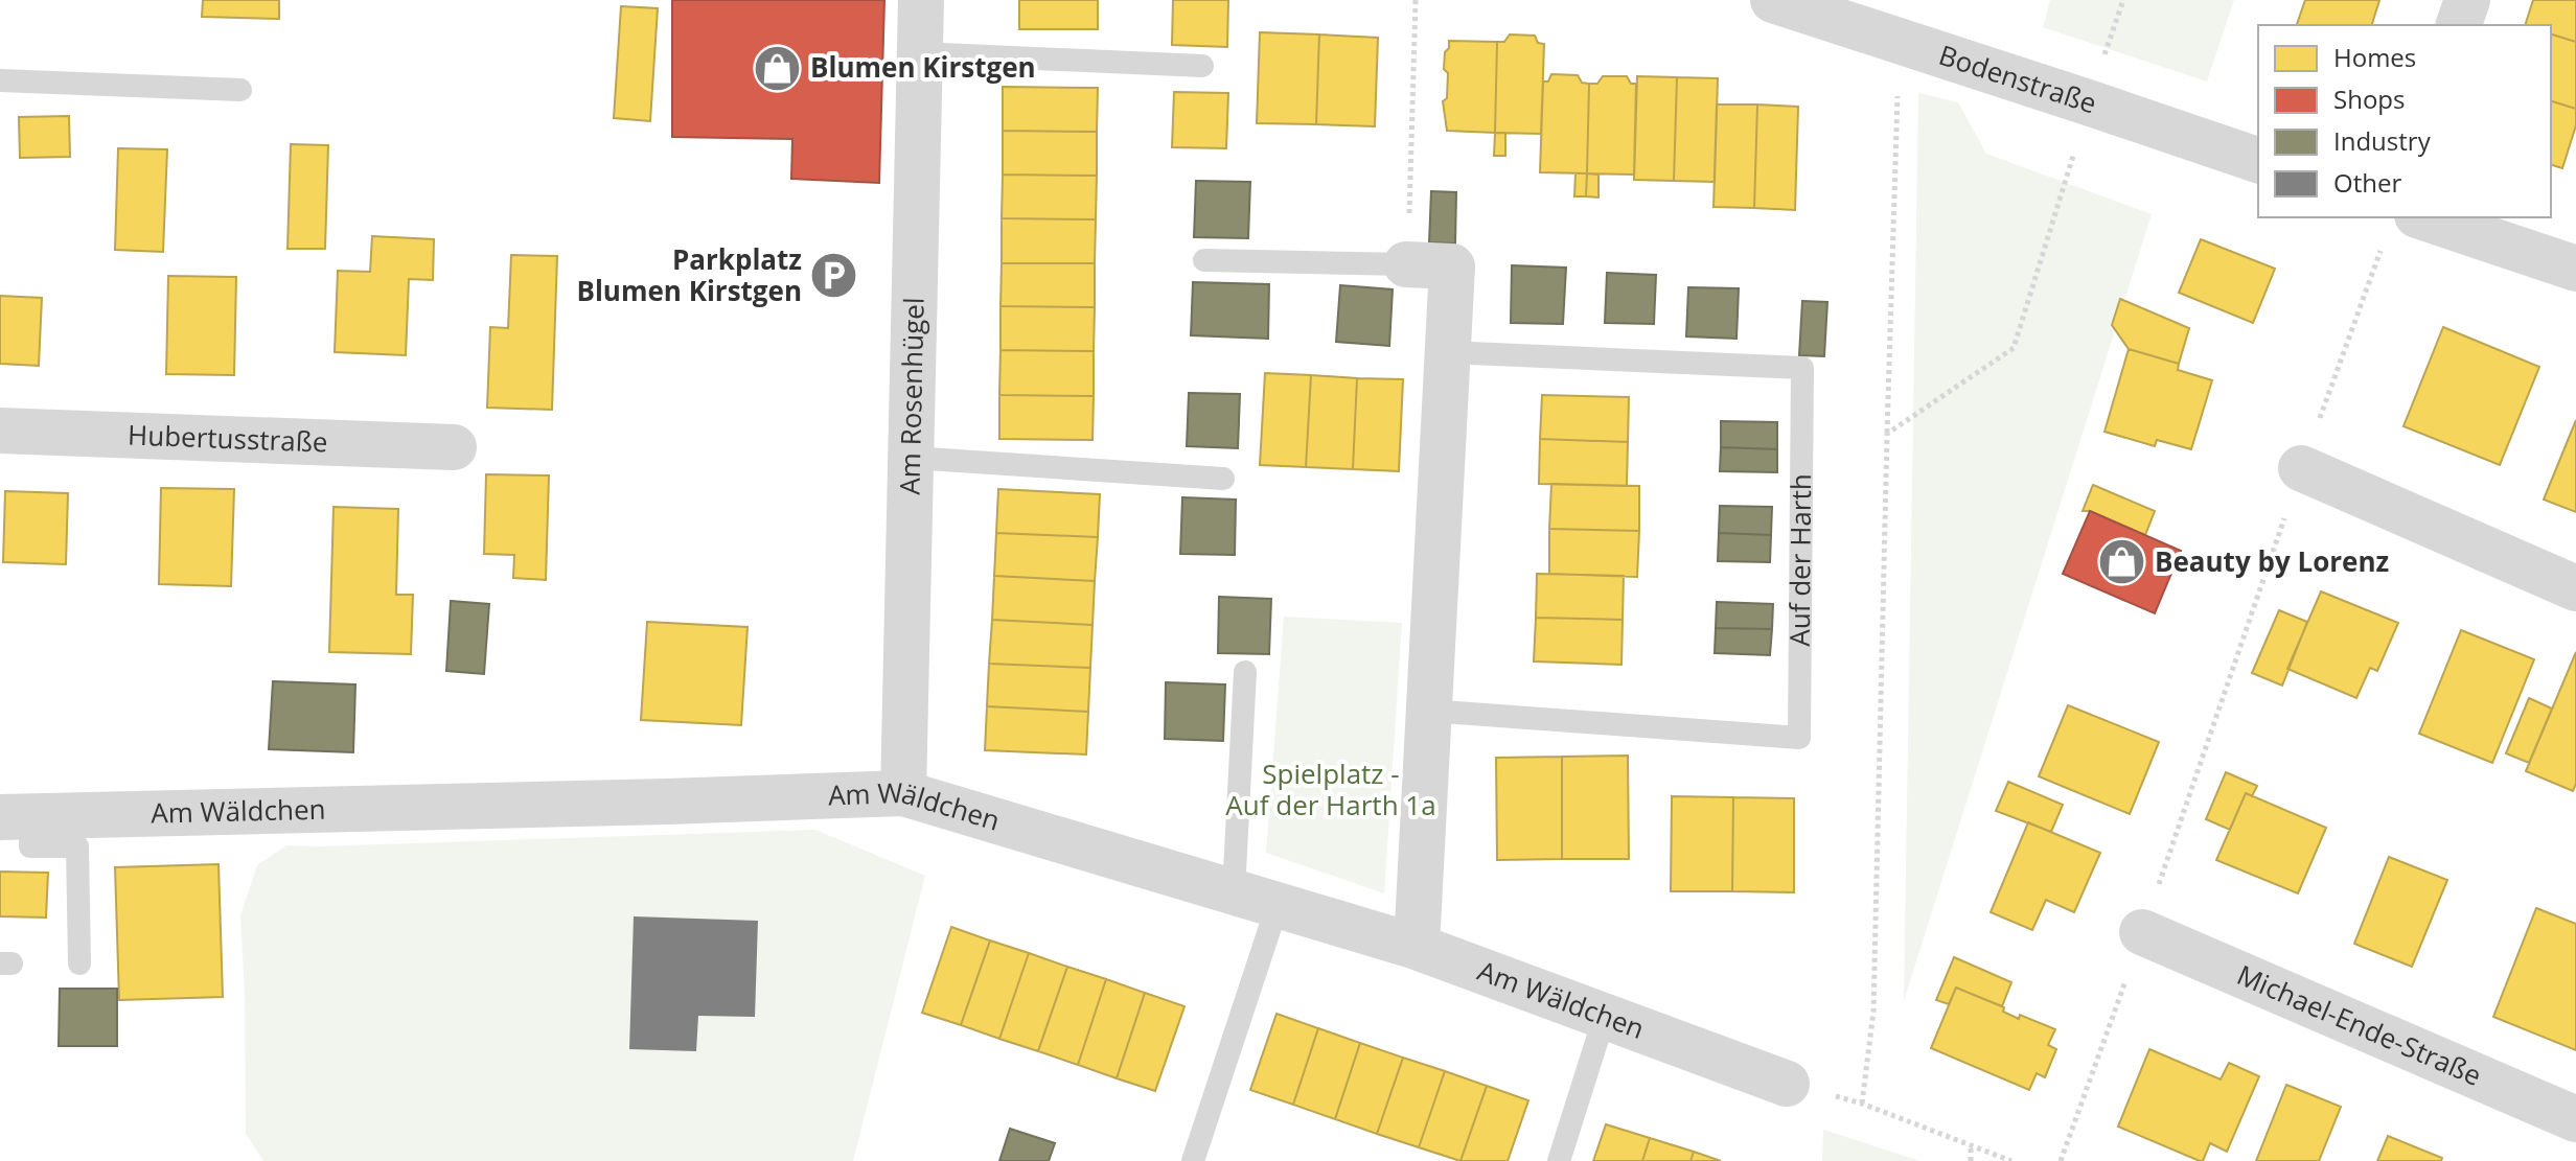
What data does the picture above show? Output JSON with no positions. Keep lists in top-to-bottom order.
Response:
{
  "streets": {
    "street": [
      "Bodenstraße",
      "Am Rosenhügel",
      "Hubertusstraße",
      "Am Wäldchen",
      "Michael-Ende-Straße"
    ],
    "lane": ["Auf der Harth"]
  },
  "crossings": [
    ["Am Rosenhügel", "Am Wäldchen"]
  ],
  "parks": ["Spielplatz - Auf der Harth 1a"],
  "places": {
    "shop": ["Blumen Kirstgen", "Beauty by Lorenz"],
    "parking": ["Parkplatz Blumen Kirstgen"]
  },
  "legend": [
    "Homes",
    "Shops",
    "Industry",
    "Other"
  ]
}
